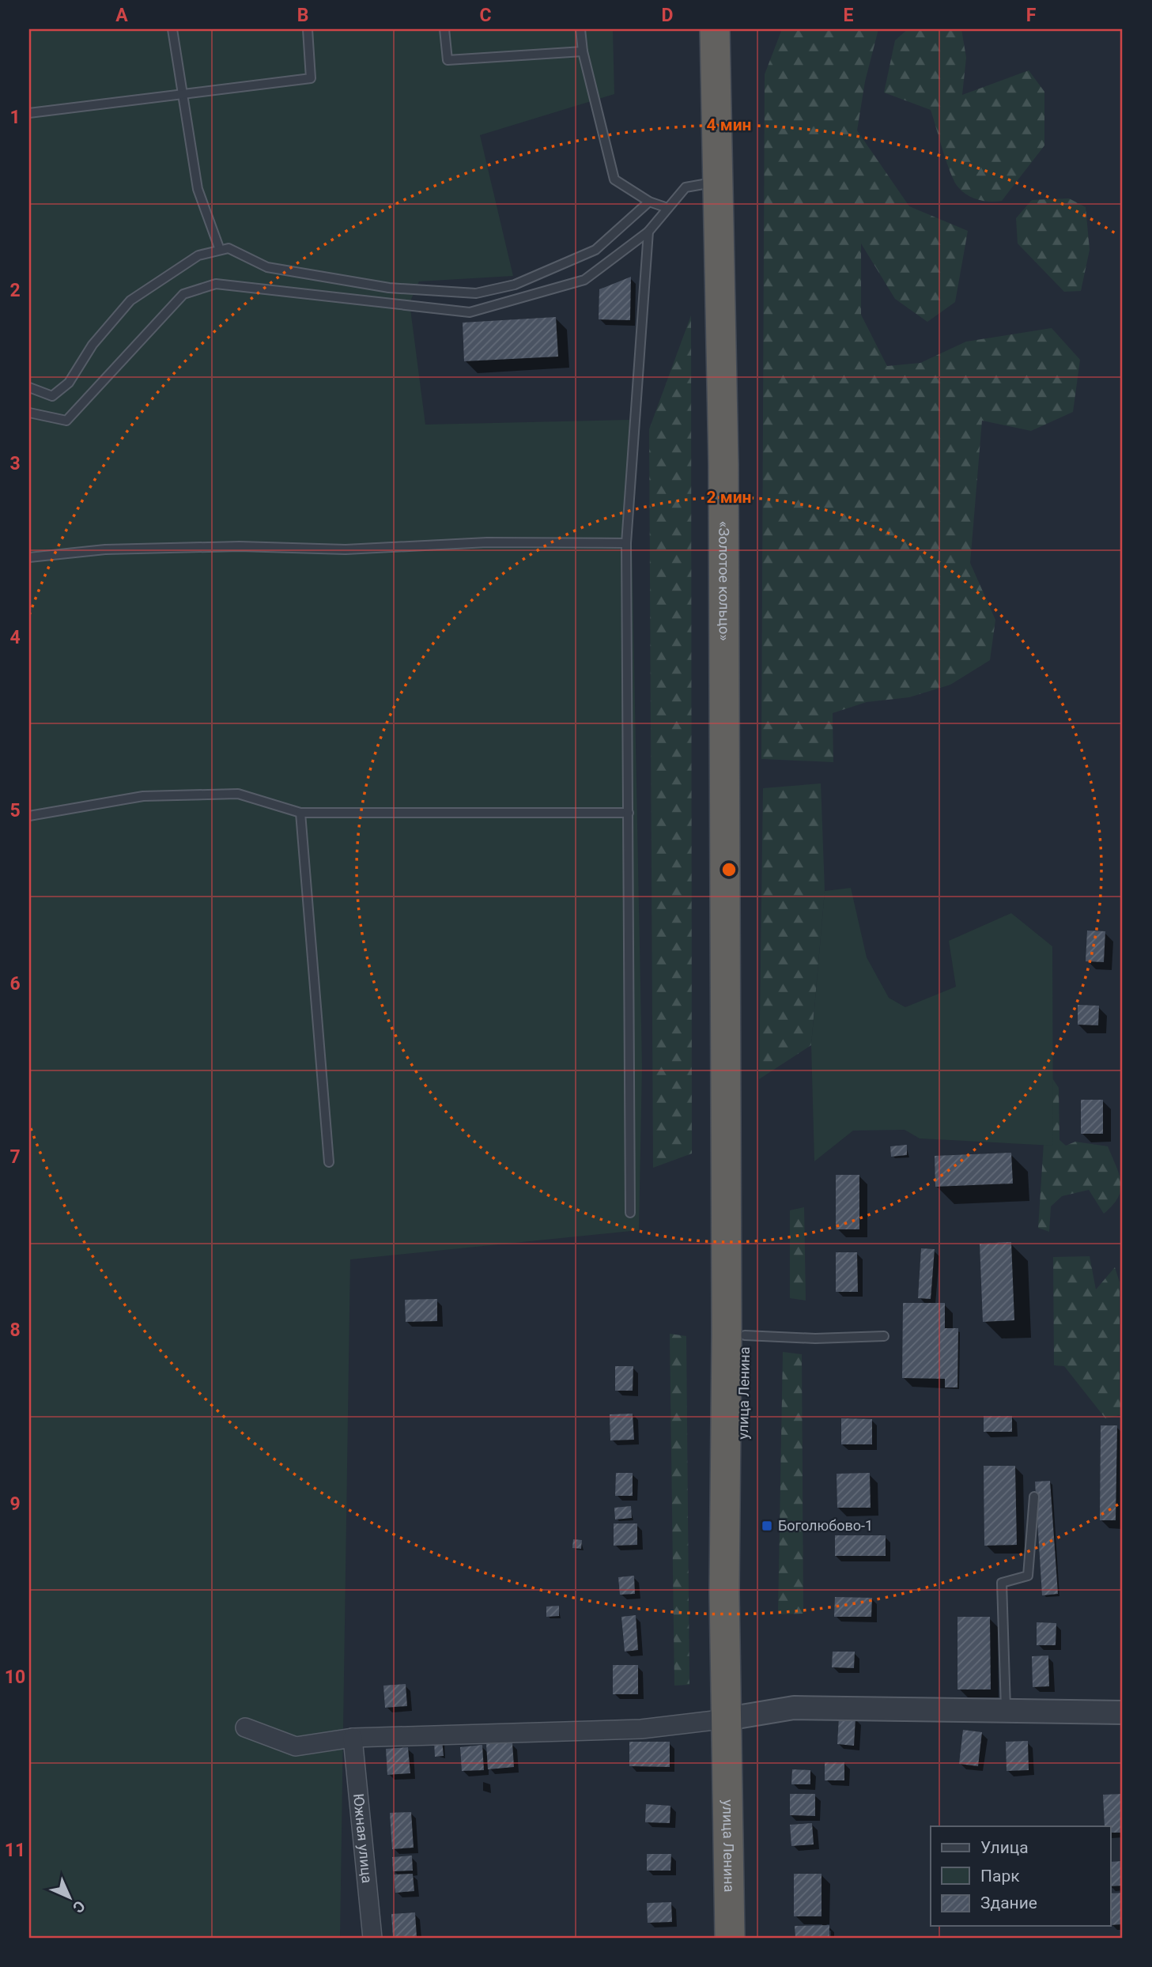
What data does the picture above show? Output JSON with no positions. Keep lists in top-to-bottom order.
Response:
{
  "streets": {
    "highway": ["«Золотое кольцо»", "улица Ленина"],
    "street": ["Южная улица"]
  },
  "crossings": [
    ["«Золотое кольцо»", "улица Ленина"]
  ],
  "places": {
    "transit": ["Боголюбово-1"]
  },
  "legend": ["Улица", "Парк", "Здание"],
  "north": "bottom right",
  "grid": {
    "columns": [
      "A",
      "B",
      "C",
      "D",
      "E",
      "F"
    ],
    "rows": [
      "1",
      "2",
      "3",
      "4",
      "5",
      "6",
      "7",
      "8",
      "9",
      "10",
      "11"
    ]
  },
  "rings": ["4 мин", "2 мин"]
}
